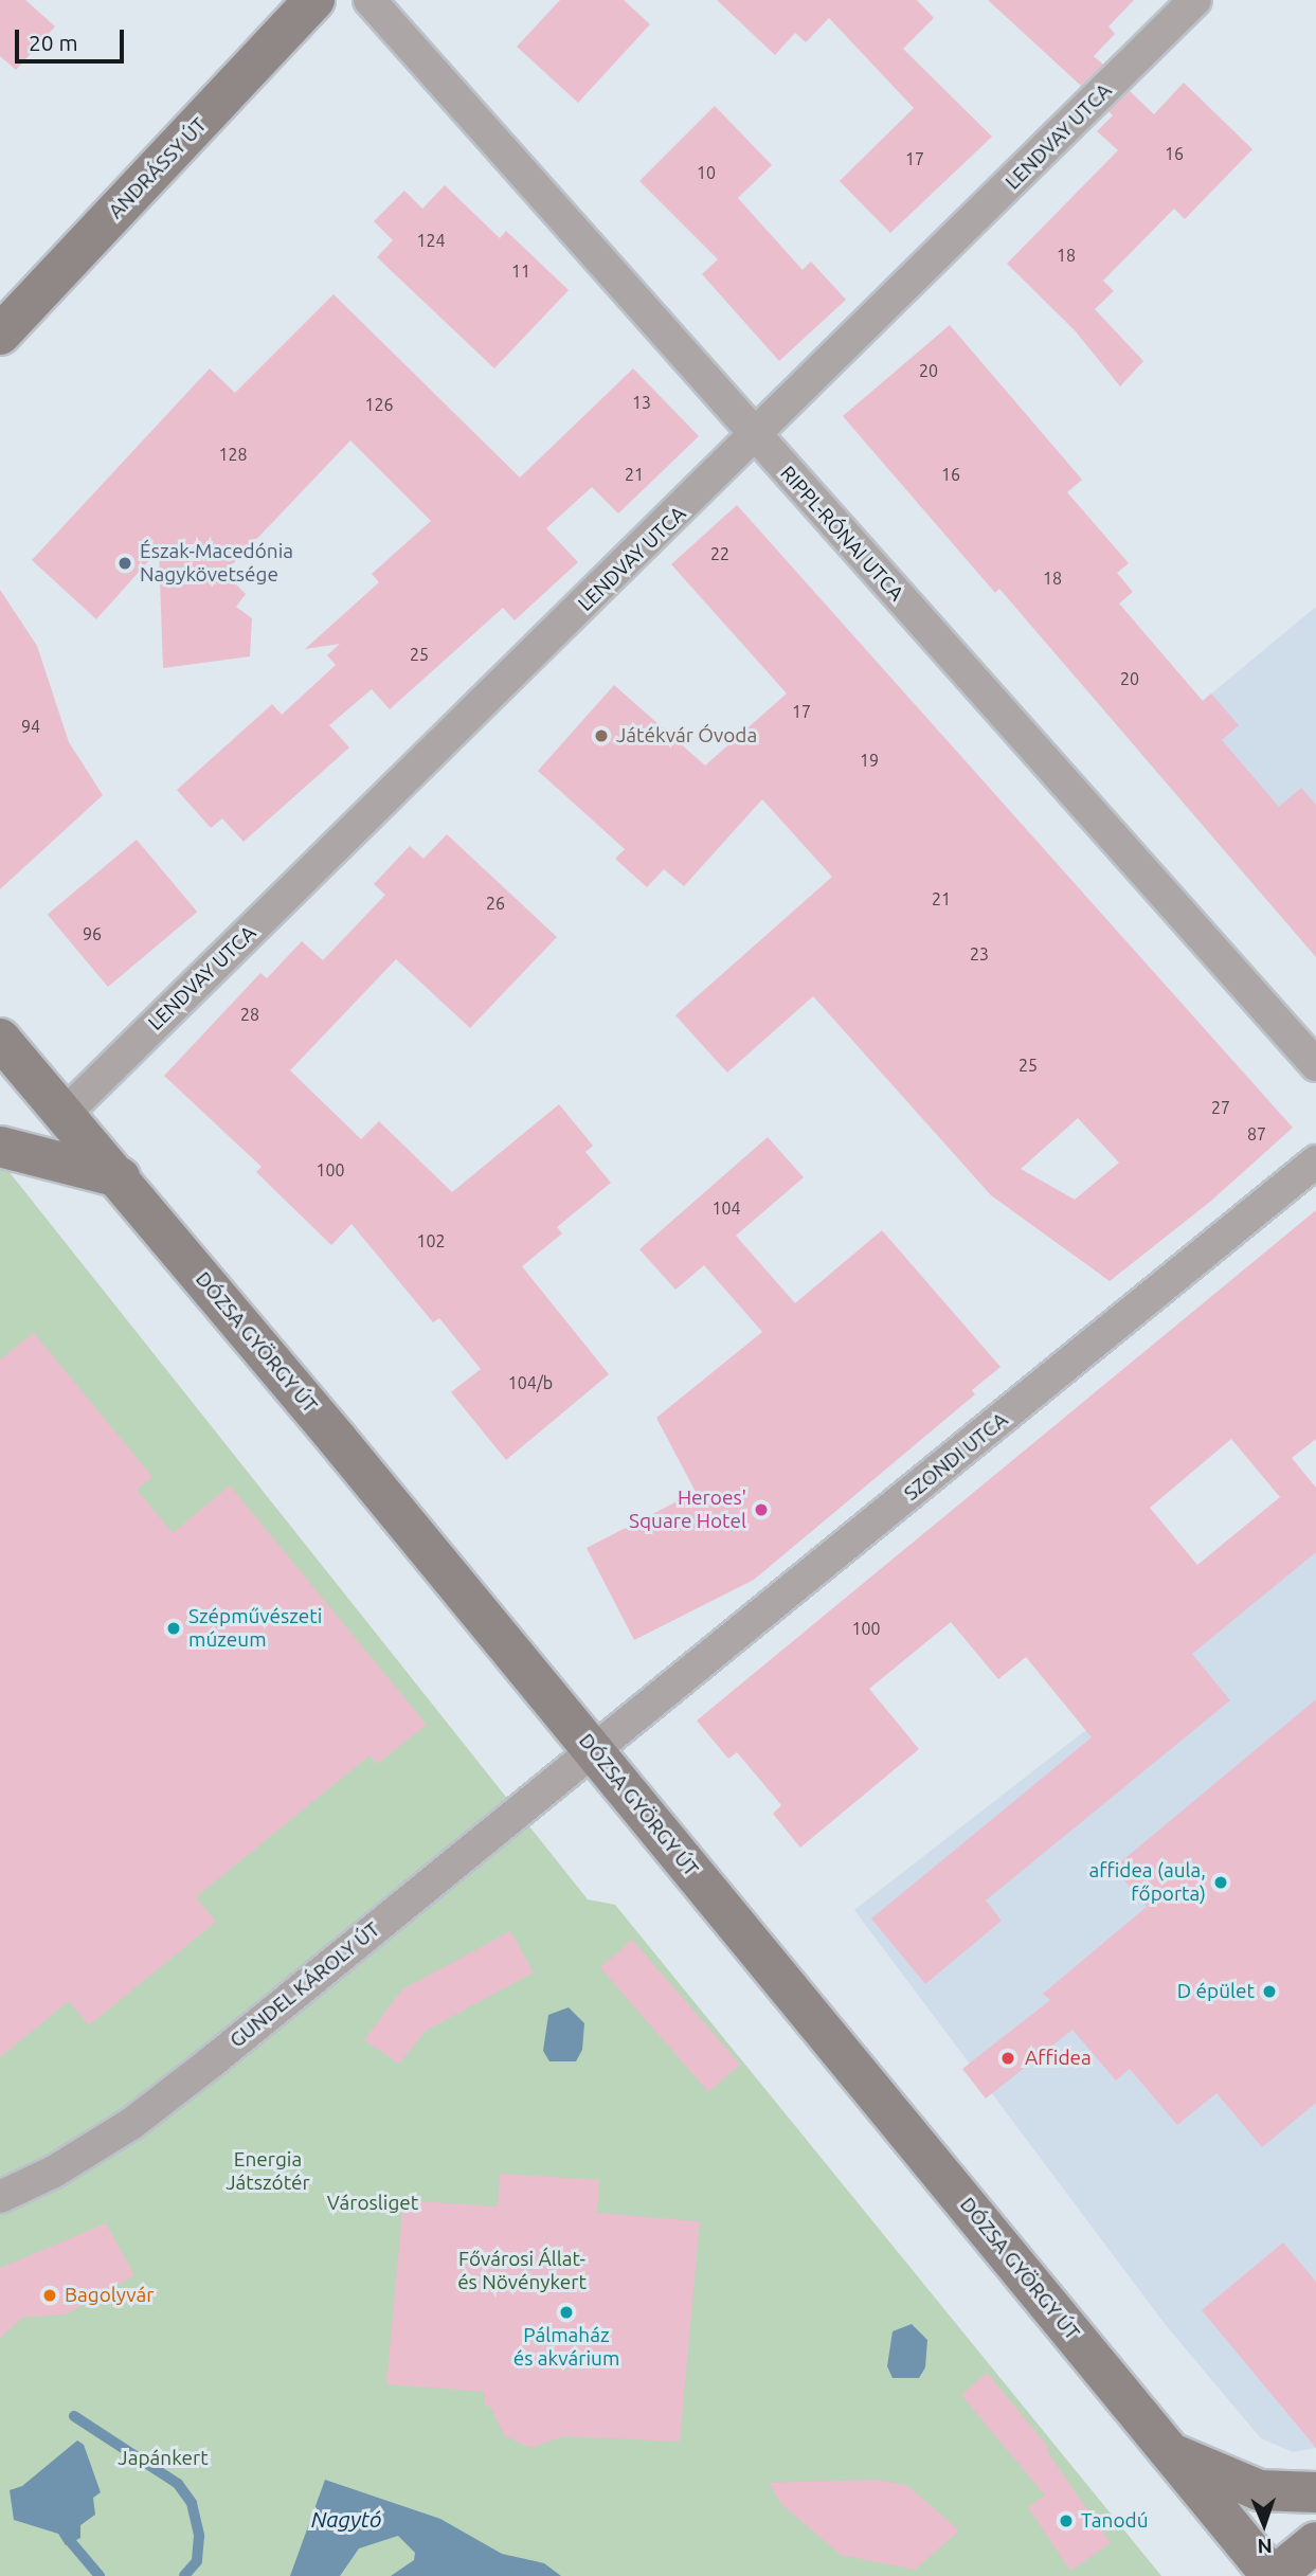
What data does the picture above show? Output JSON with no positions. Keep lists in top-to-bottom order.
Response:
{
  "streets": {
    "main road": ["ANDRÁSSY ÚT", "DÓZSA GYÖRGY ÚT"],
    "street": [
      "LENDVAY UTCA",
      "RIPPL-RÓNAI UTCA",
      "SZONDI UTCA",
      "GUNDEL KÁROLY ÚT"
    ]
  },
  "crossings": [
    ["LENDVAY UTCA", "RIPPL-RÓNAI UTCA"],
    ["LENDVAY UTCA", "DÓZSA GYÖRGY ÚT"],
    ["DÓZSA GYÖRGY ÚT", "SZONDI UTCA"],
    ["DÓZSA GYÖRGY ÚT", "GUNDEL KÁROLY ÚT"],
    ["SZONDI UTCA", "GUNDEL KÁROLY ÚT"]
  ],
  "water": ["Nagytó"],
  "parks": [
    "Energia Játszótér",
    "Városliget",
    "Fővárosi Állat- és Növénykert",
    "Japánkert"
  ],
  "places": [
    "Észak-Macedónia Nagykövetsége",
    "Játékvár Óvoda",
    "Heroes' Square Hotel",
    "Szépművészeti múzeum",
    "affidea (aula, főporta)",
    "D épület",
    "Affidea",
    "Bagolyvár",
    "Pálmaház és akvárium",
    "Tanodú"
  ],
  "house_numbers": [
    "16",
    "17",
    "10",
    "124",
    "18",
    "11",
    "20",
    "13",
    "126",
    "128",
    "21",
    "16",
    "22",
    "18",
    "25",
    "20",
    "17",
    "94",
    "19",
    "21",
    "26",
    "96",
    "23",
    "28",
    "25",
    "27",
    "87",
    "100",
    "104",
    "102",
    "104/b",
    "100"
  ],
  "scale_bar": "20 m",
  "north": "bottom"
}
